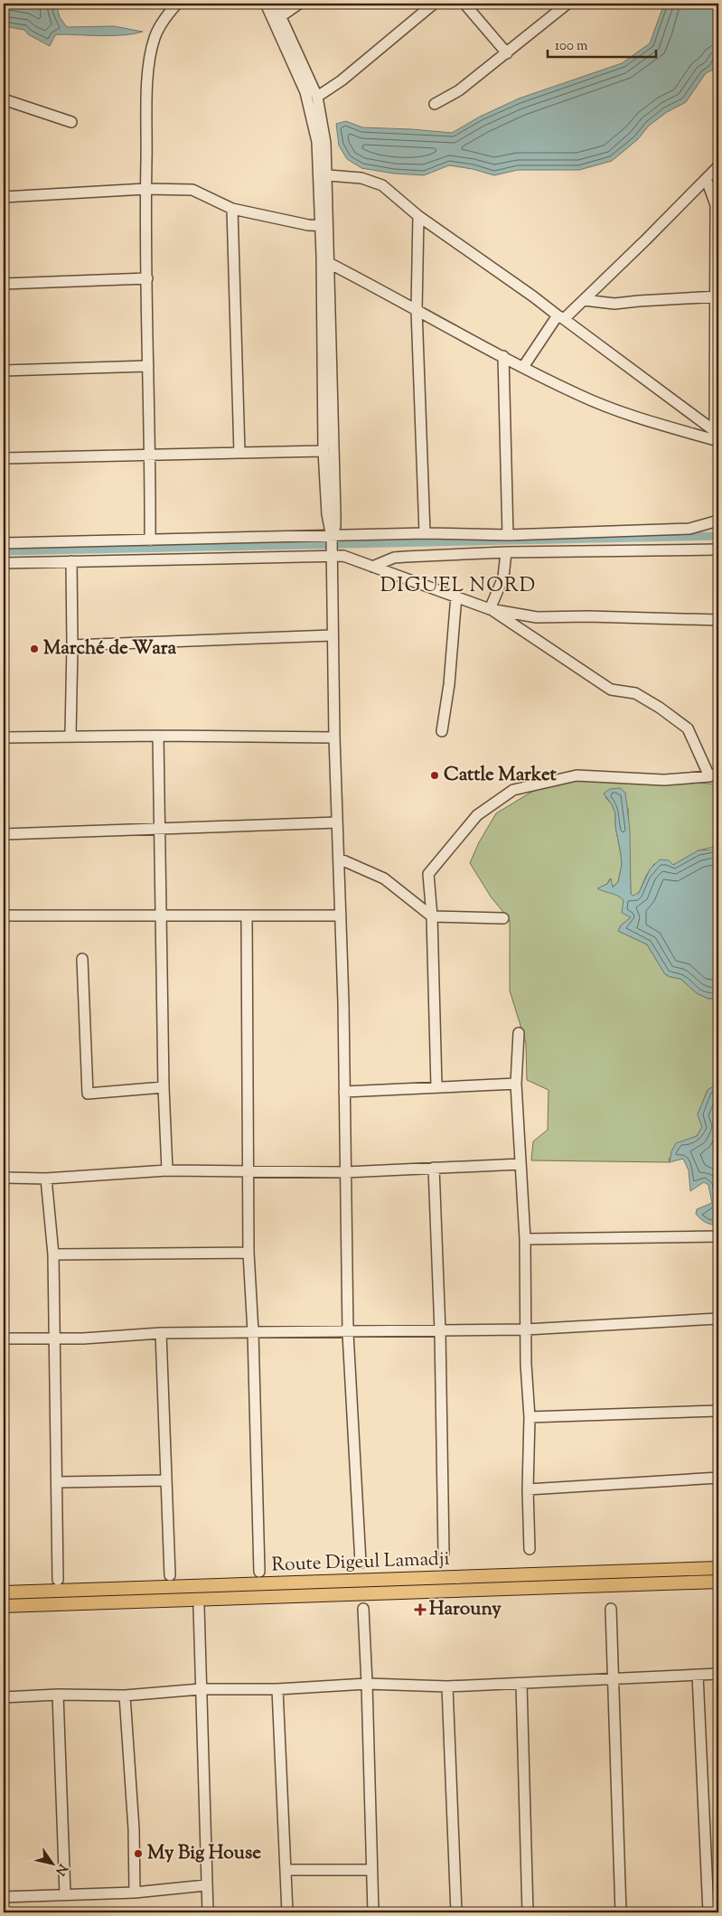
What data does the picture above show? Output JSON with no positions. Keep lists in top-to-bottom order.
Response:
{
  "streets": {
    "main road": ["Route Digeul Lamadji"]
  },
  "districts": ["DIGUEL NORD"],
  "places": {
    "other": ["Marché de Wara", "Cattle Market", "My Big House"],
    "health": ["Harouny"]
  },
  "scale_bar": "100 m",
  "north": "bottom right"
}
